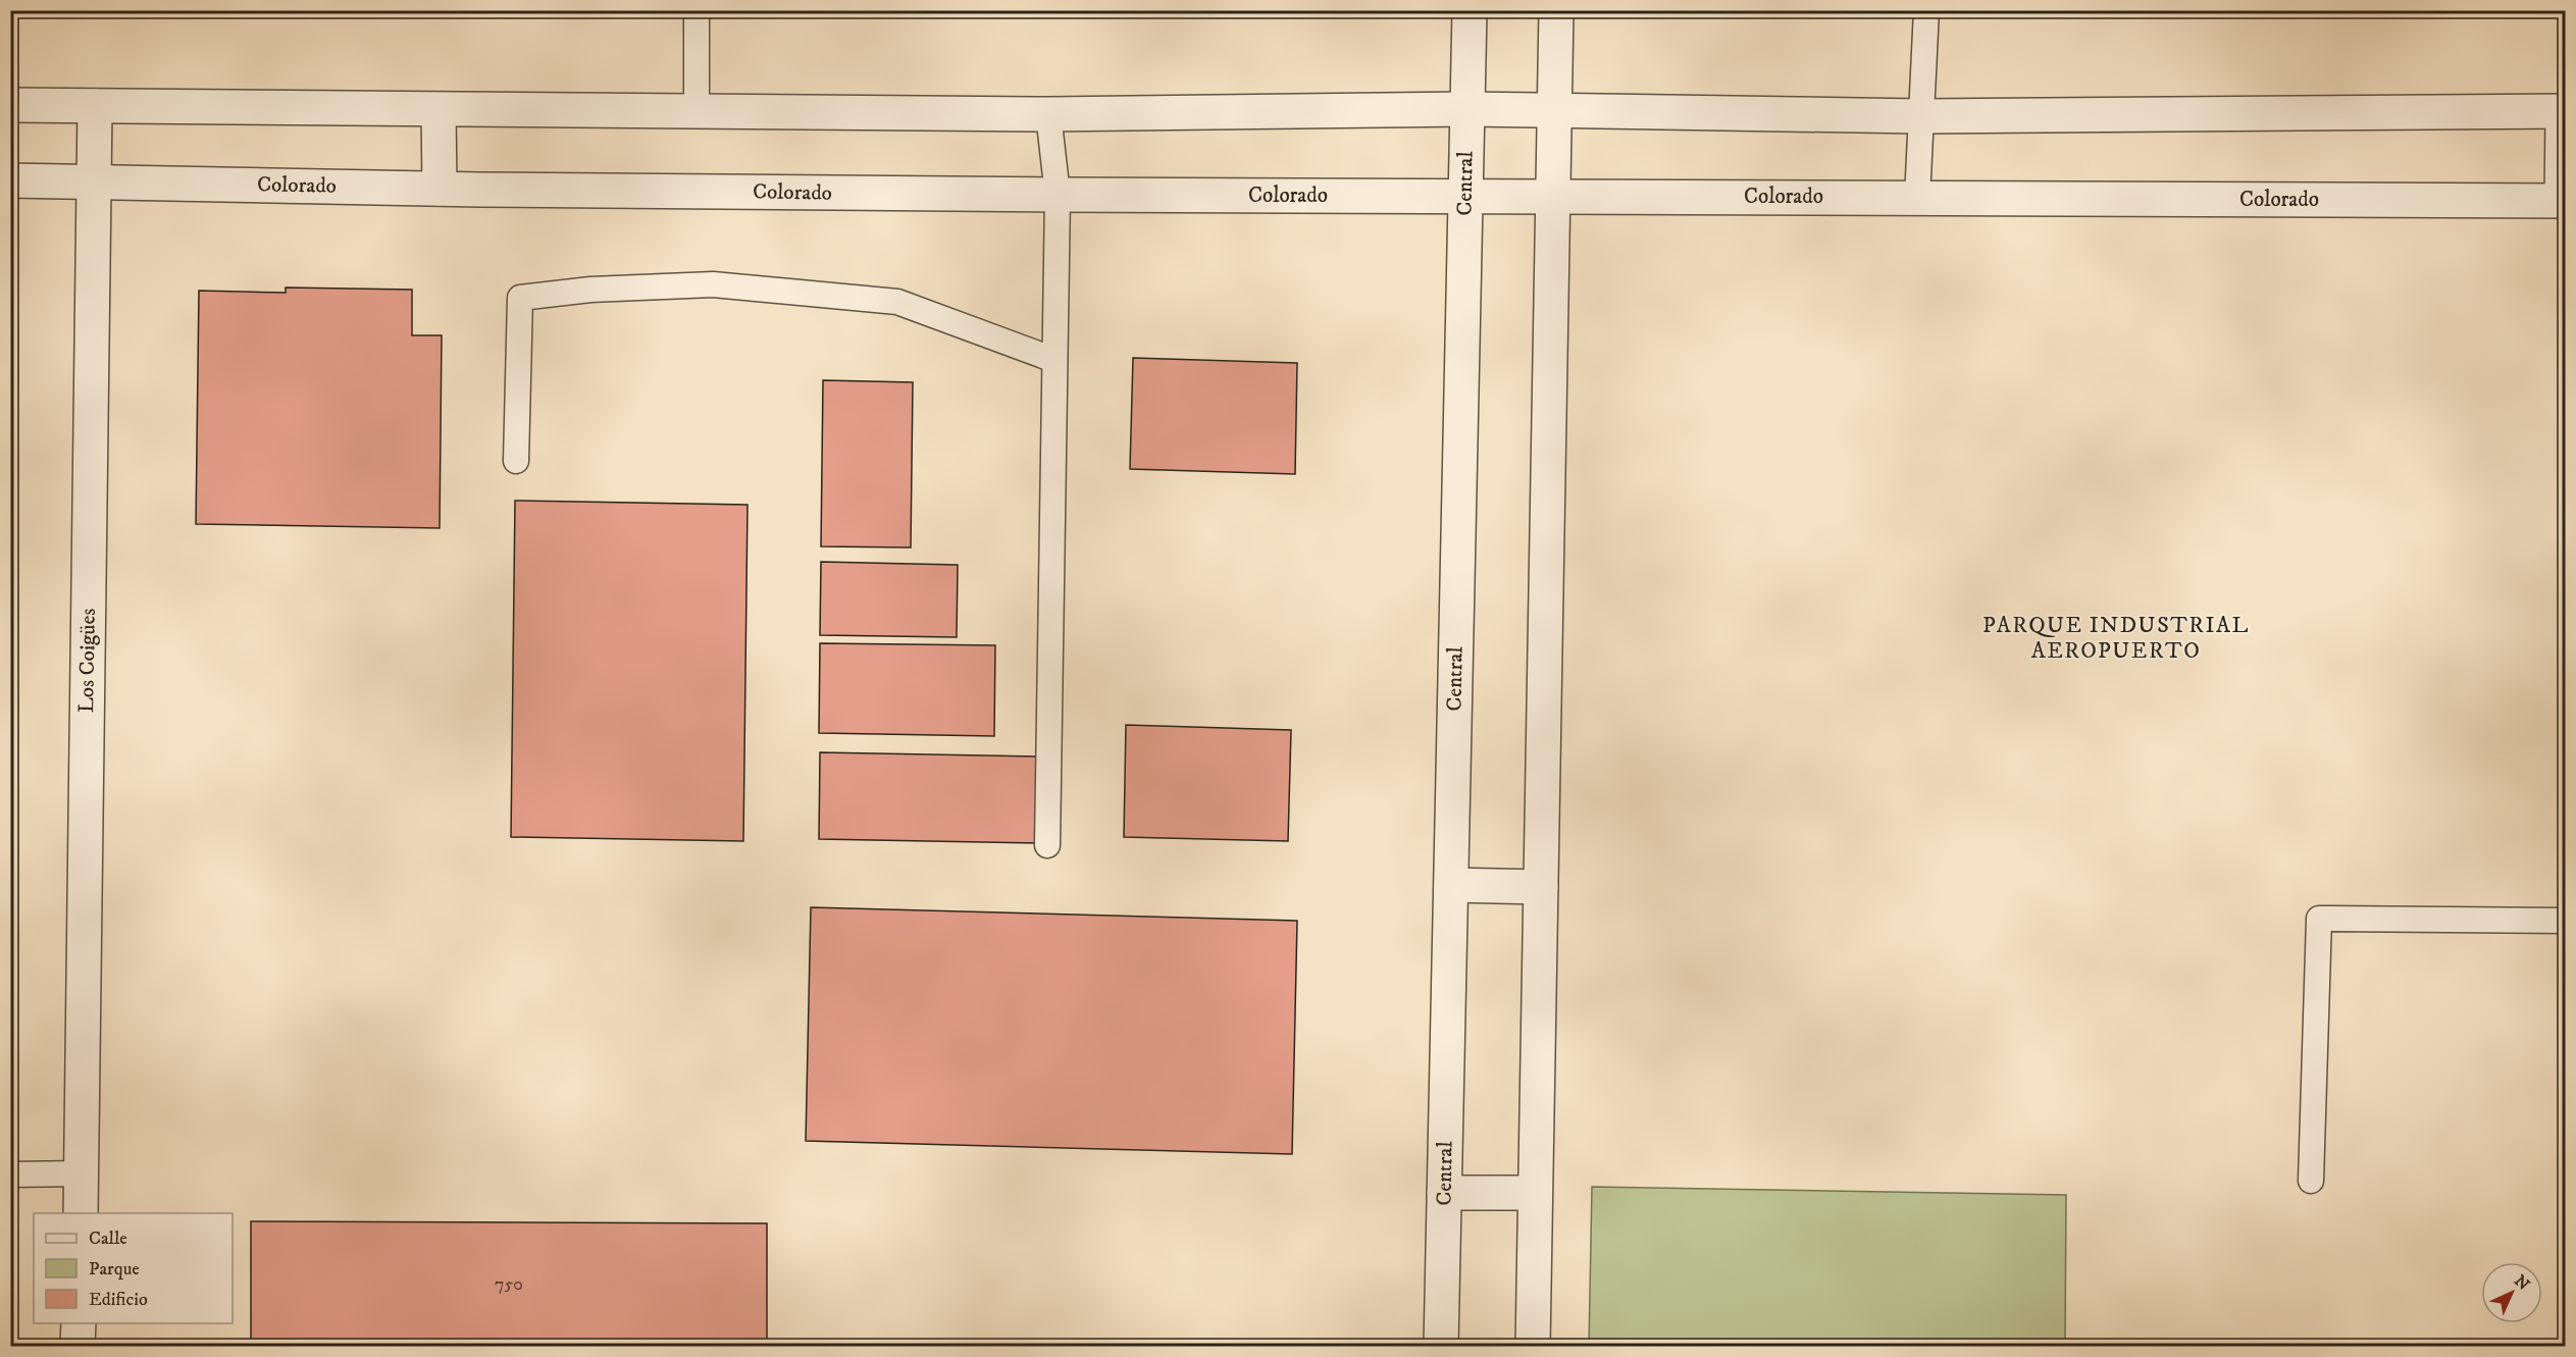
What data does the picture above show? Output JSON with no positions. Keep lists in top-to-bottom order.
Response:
{
  "streets": {
    "street": ["Central", "Colorado", "Los Coigües"]
  },
  "crossings": [
    ["Central", "Colorado"],
    ["Colorado", "Los Coigües"]
  ],
  "districts": ["PARQUE INDUSTRIAL AEROPUERTO"],
  "house_numbers": ["750"],
  "legend": ["Calle", "Parque", "Edificio"],
  "north": "top right"
}
